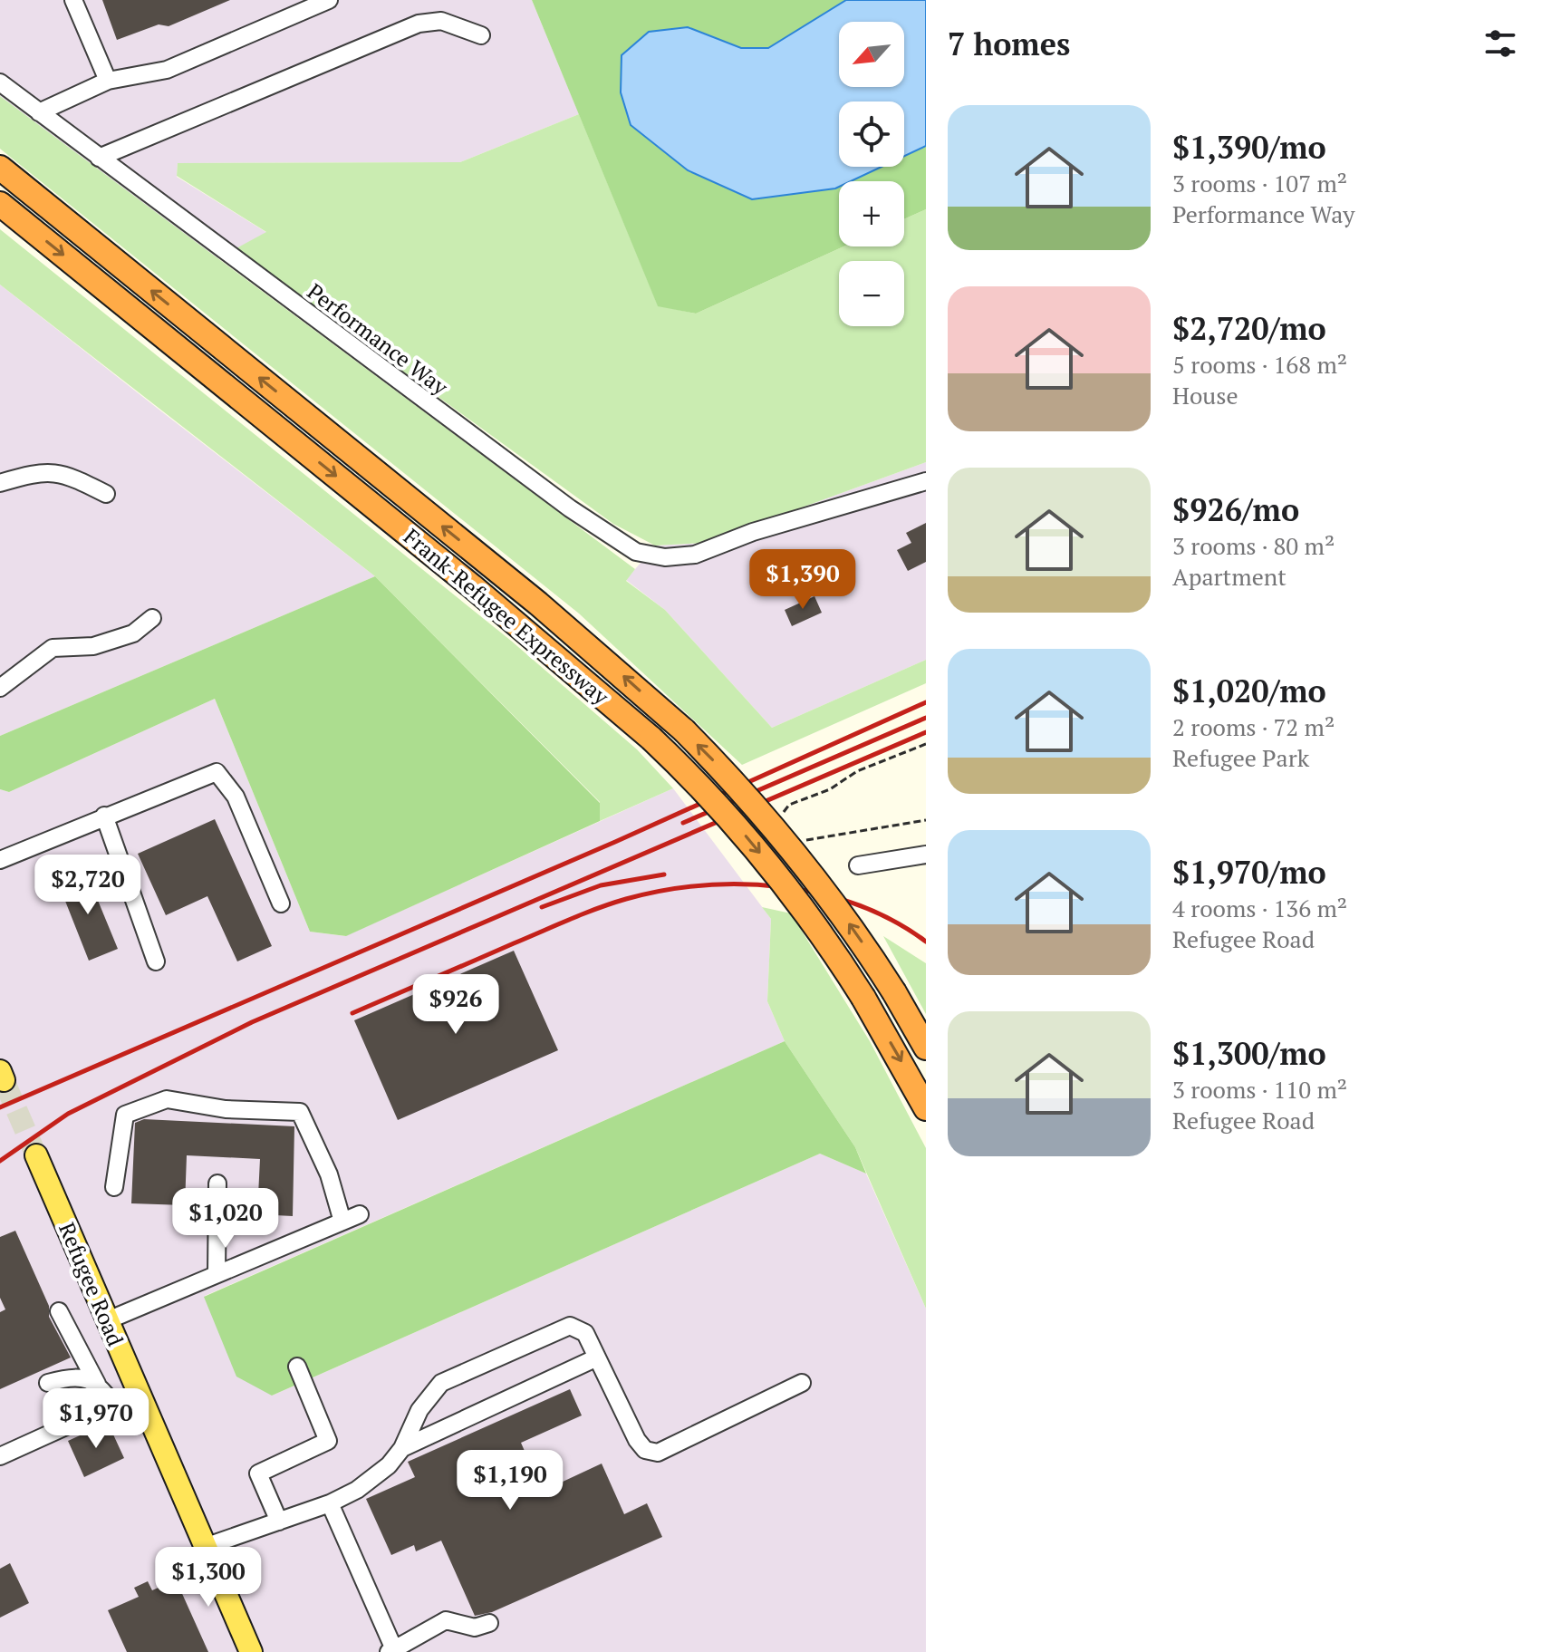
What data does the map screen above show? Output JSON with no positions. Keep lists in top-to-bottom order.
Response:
{
  "streets": {
    "highway": ["Frank-Refugee Expressway"],
    "main road": ["Refugee Road"],
    "street": ["Performance Way"]
  },
  "north": "bottom left",
  "page": {
    "heading": "7 homes",
    "map_buttons": ["+", "−"],
    "list": [
      {
        "name": "$1,390/mo",
        "note": "3 rooms · 107 m² · Performance Way"
      },
      {
        "name": "$2,720/mo",
        "note": "5 rooms · 168 m² · House"
      },
      {
        "name": "$926/mo",
        "note": "3 rooms · 80 m² · Apartment"
      },
      {
        "name": "$1,020/mo",
        "note": "2 rooms · 72 m² · Refugee Park"
      },
      {
        "name": "$1,970/mo",
        "note": "4 rooms · 136 m² · Refugee Road"
      },
      {
        "name": "$1,300/mo",
        "note": "3 rooms · 110 m² · Refugee Road"
      }
    ],
    "price": [
      "$1,390",
      "$2,720",
      "$926",
      "$1,020",
      "$1,970",
      "$1,190",
      "$1,300"
    ]
  }
}
